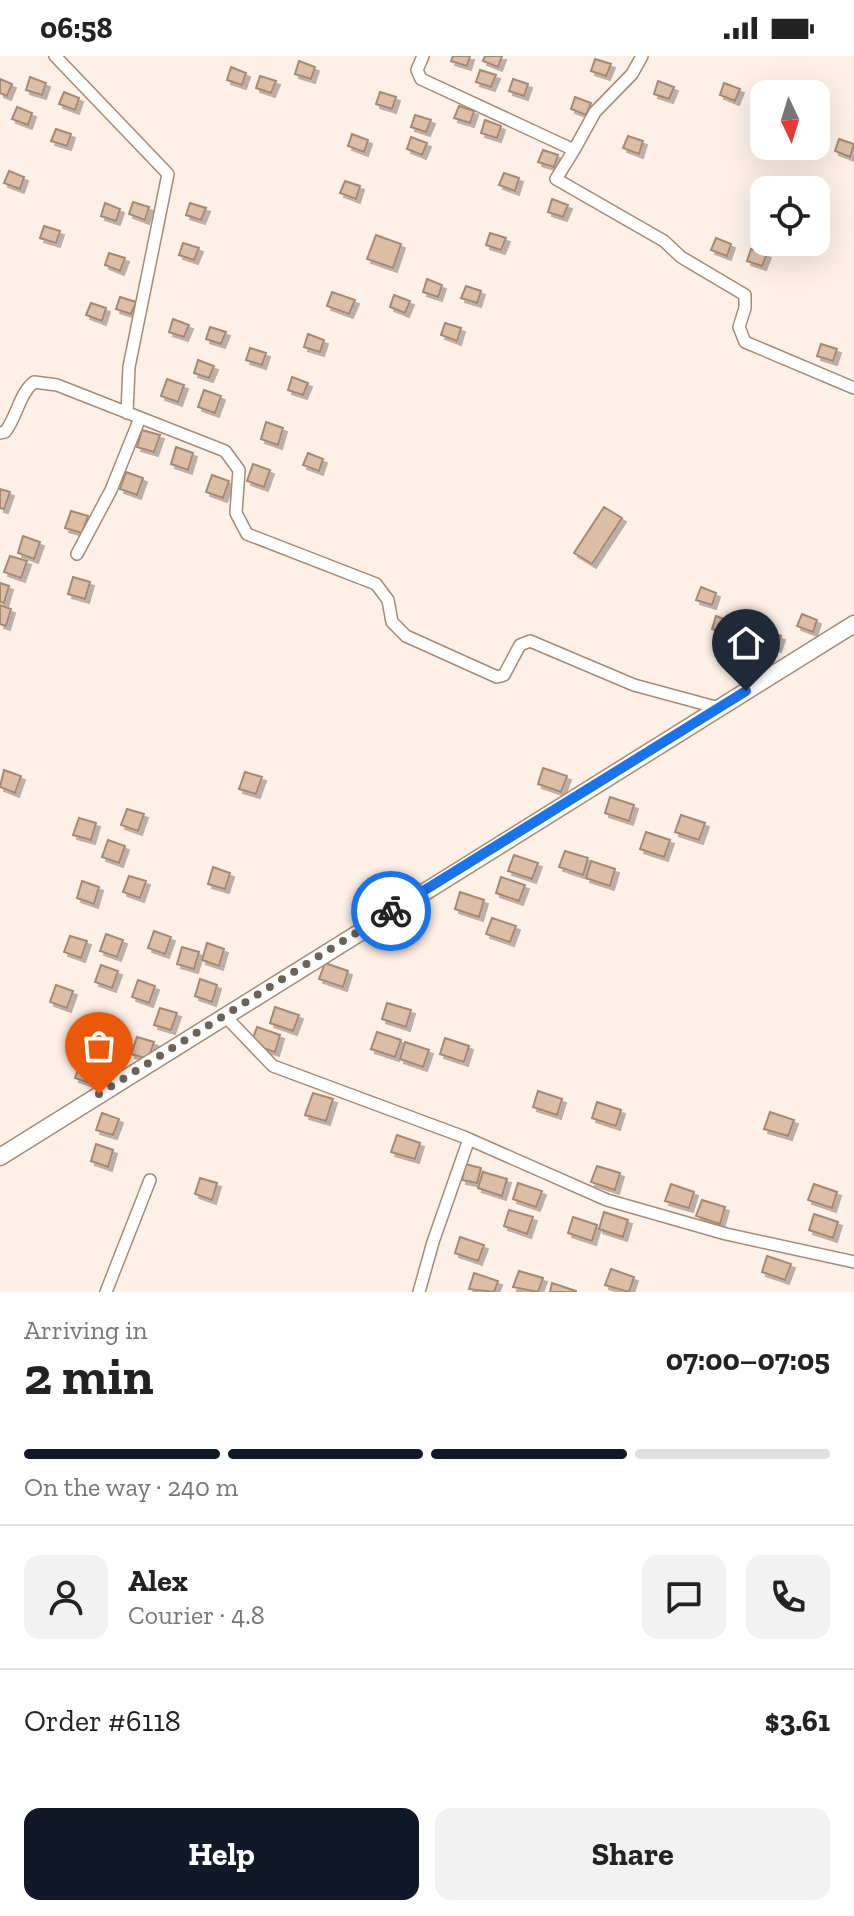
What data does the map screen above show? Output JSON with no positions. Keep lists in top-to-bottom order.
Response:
{
  "north": "bottom",
  "page": {
    "status": "06:58",
    "heading": ["2 min", "Arriving in", "07:00–07:05"],
    "panel": [
      "Alex",
      "Courier · 4.8",
      "Order #6118",
      "$3.61"
    ],
    "bar": "On the way · 240 m",
    "buttons": ["Help", "Share"]
  }
}
